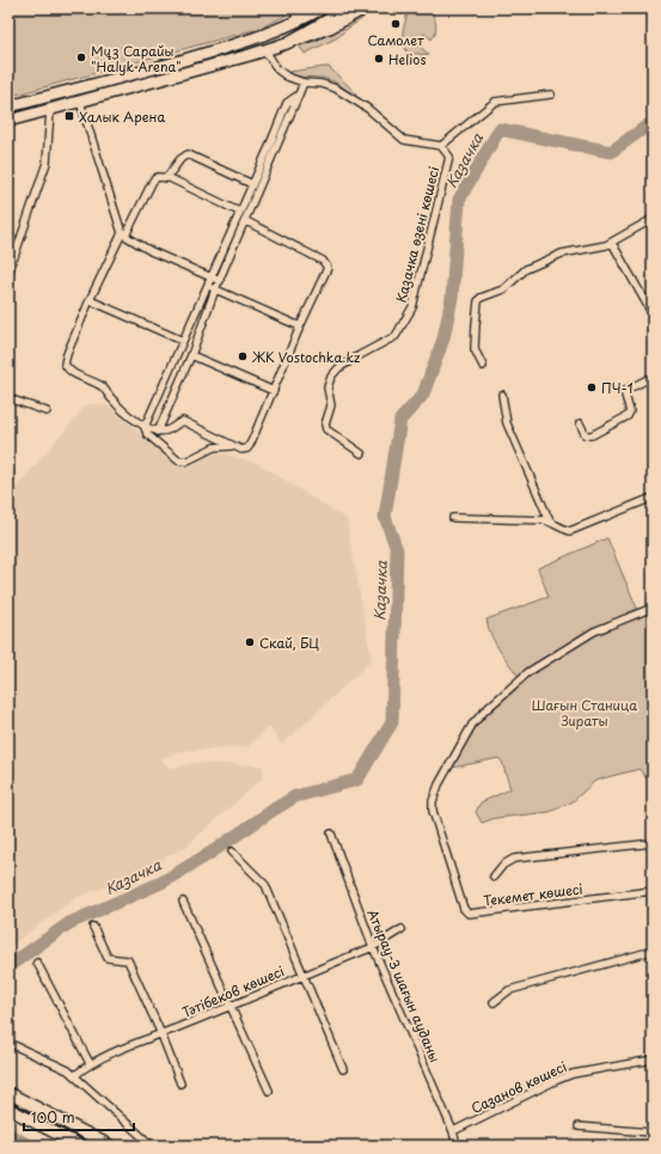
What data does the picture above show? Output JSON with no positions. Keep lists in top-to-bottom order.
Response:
{
  "streets": {
    "street": [
      "Казачка өзені көшесі",
      "Текемет көшесі",
      "Атырау-3 шағын ауданы",
      "Тәтібеков көшесі",
      "Сазанов көшесі"
    ]
  },
  "crossings": [
    ["Атырау-3 шағын ауданы", "Тәтібеков көшесі"],
    ["Атырау-3 шағын ауданы", "Сазанов көшесі"]
  ],
  "water": ["Казачка"],
  "parks": ["Шағын Станица Зираты"],
  "places": {
    "other": [
      "Самолет",
      "Мұз Сарайы \"Halyk Arena\"",
      "Helios",
      "ЖК Vostochka.kz",
      "ПЧ-1",
      "Скай, БЦ"
    ],
    "transit": ["Халык Арена"]
  },
  "scale_bar": "100 m"
}
